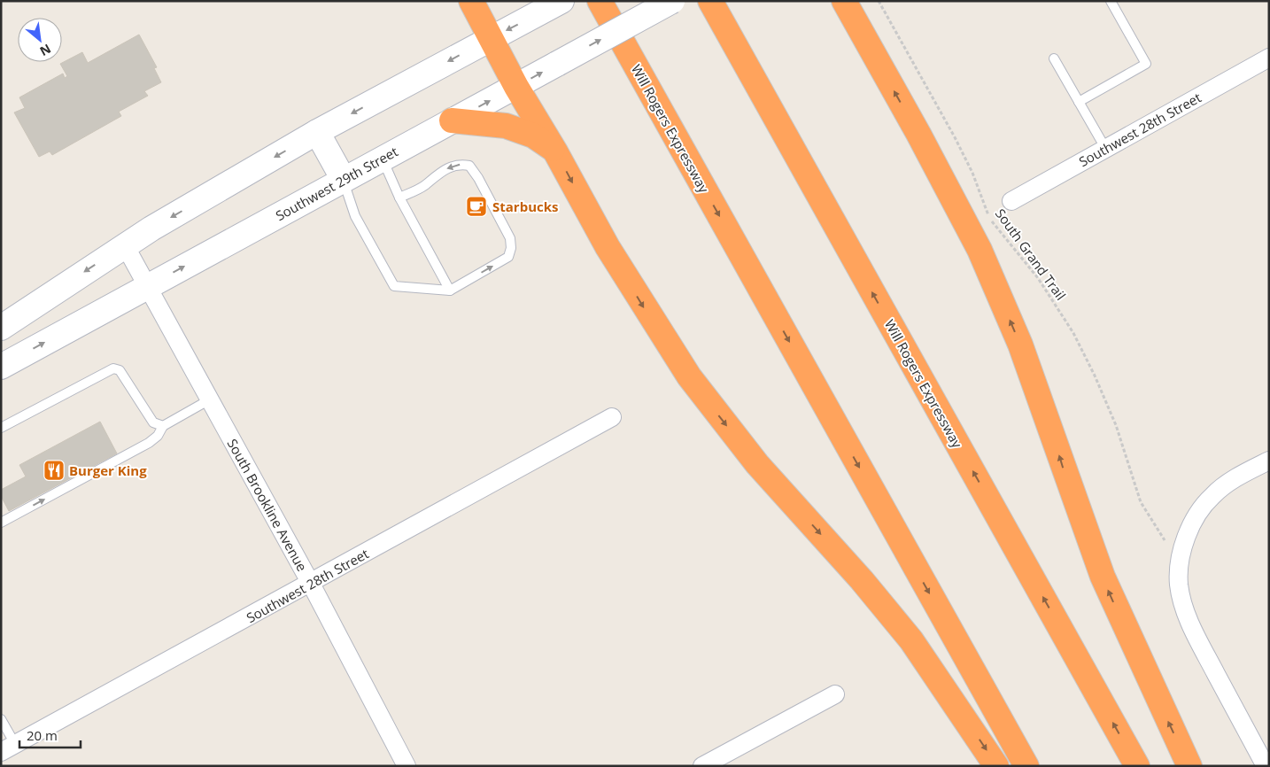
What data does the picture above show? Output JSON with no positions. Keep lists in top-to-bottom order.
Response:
{
  "streets": {
    "highway": ["Will Rogers Expressway"],
    "main road": ["Southwest 29th Street"],
    "street": ["Southwest 28th Street", "South Brookline Avenue"],
    "path": ["South Grand Trail"]
  },
  "crossings": [
    ["Southwest 28th Street", "South Brookline Avenue"],
    ["Southwest 29th Street", "South Brookline Avenue"]
  ],
  "places": {
    "cafe": ["Starbucks"],
    "restaurant": ["Burger King"]
  },
  "scale_bar": "20 m",
  "north": "bottom right"
}
